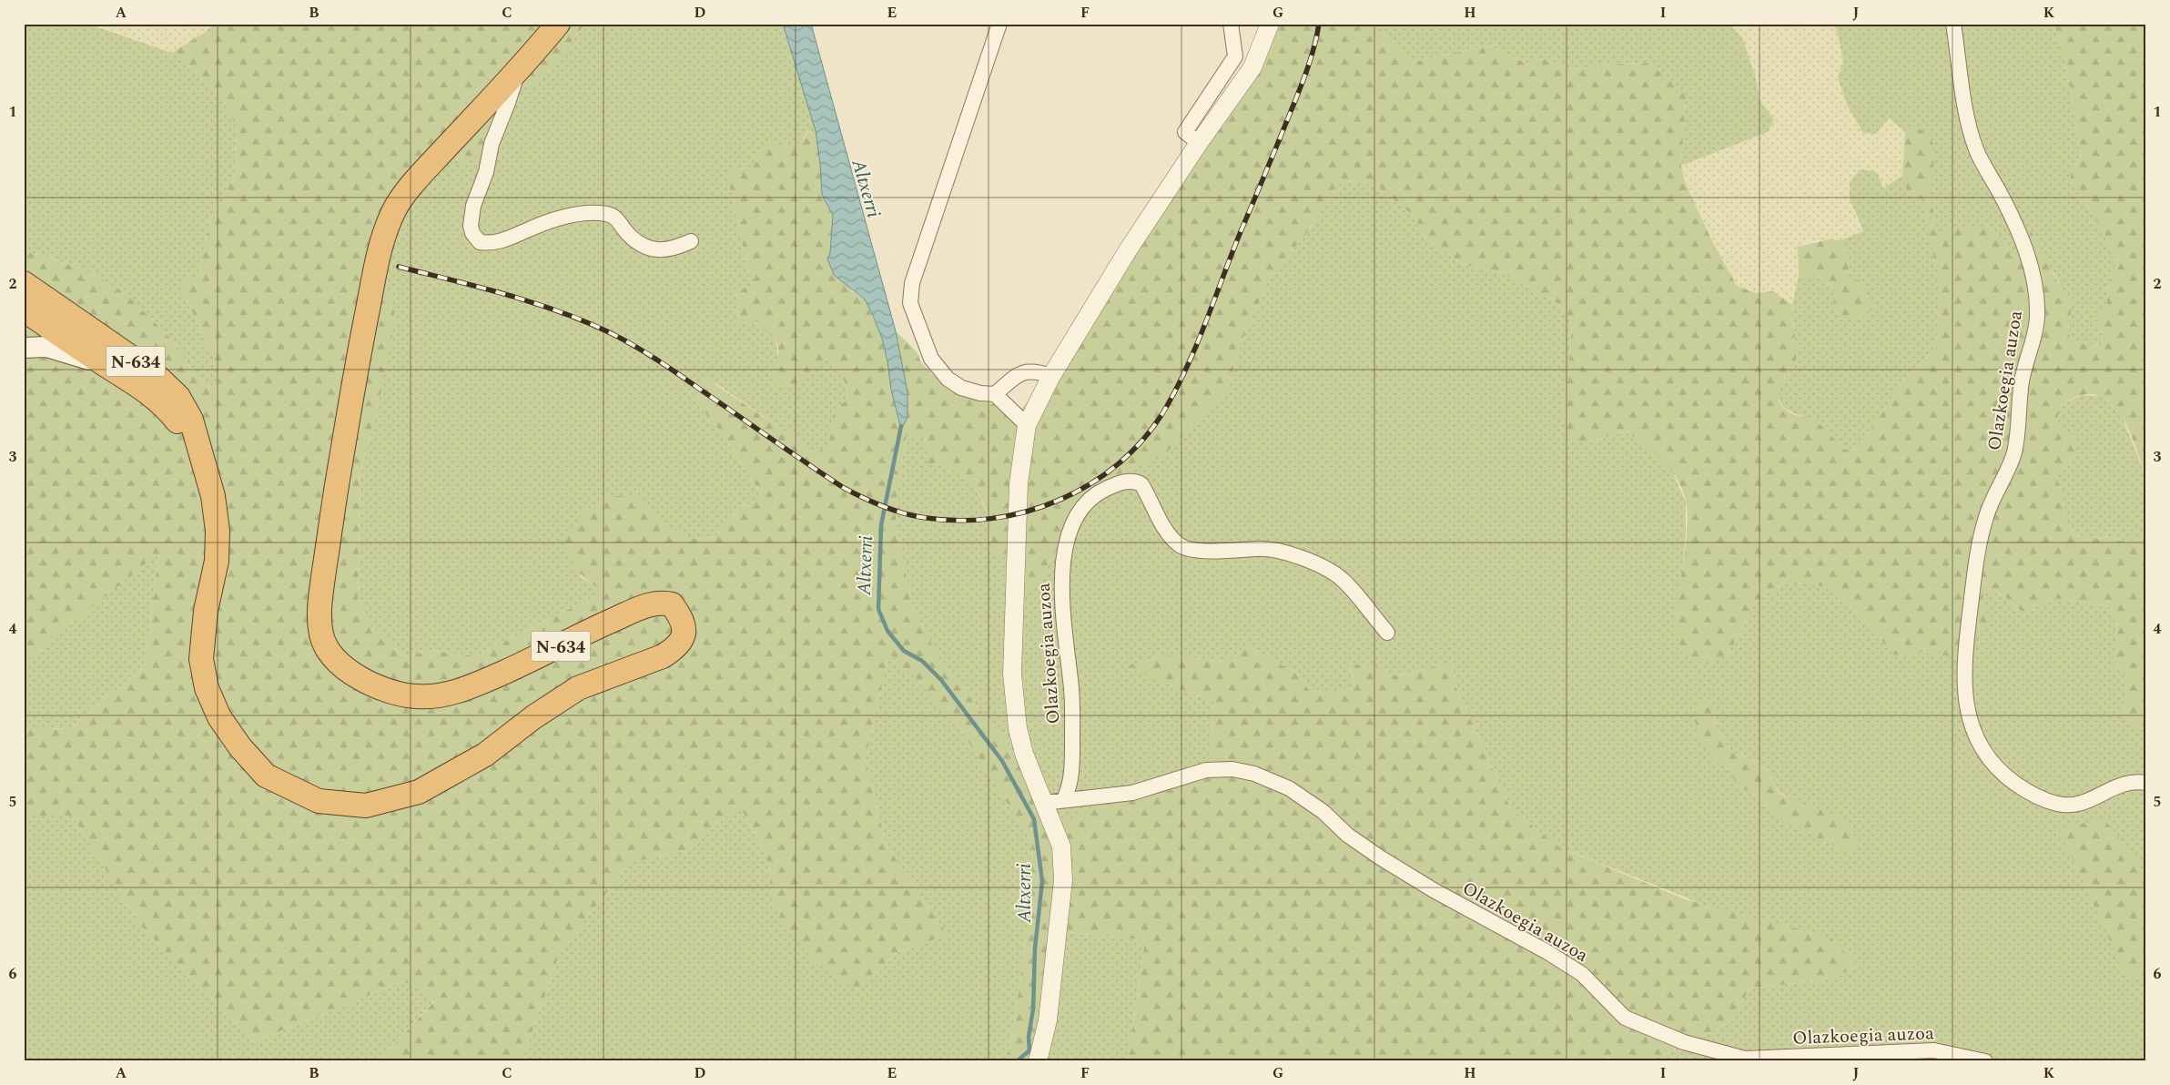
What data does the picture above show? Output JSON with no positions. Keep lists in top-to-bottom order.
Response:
{
  "streets": {
    "highway": ["N-634"],
    "street": ["Olazkoegia auzoa"]
  },
  "water": ["Altxerri"],
  "grid": {
    "columns": [
      "A",
      "B",
      "C",
      "D",
      "E",
      "F",
      "G",
      "H",
      "I",
      "J",
      "K"
    ],
    "rows": [
      "1",
      "2",
      "3",
      "4",
      "5",
      "6"
    ]
  }
}
